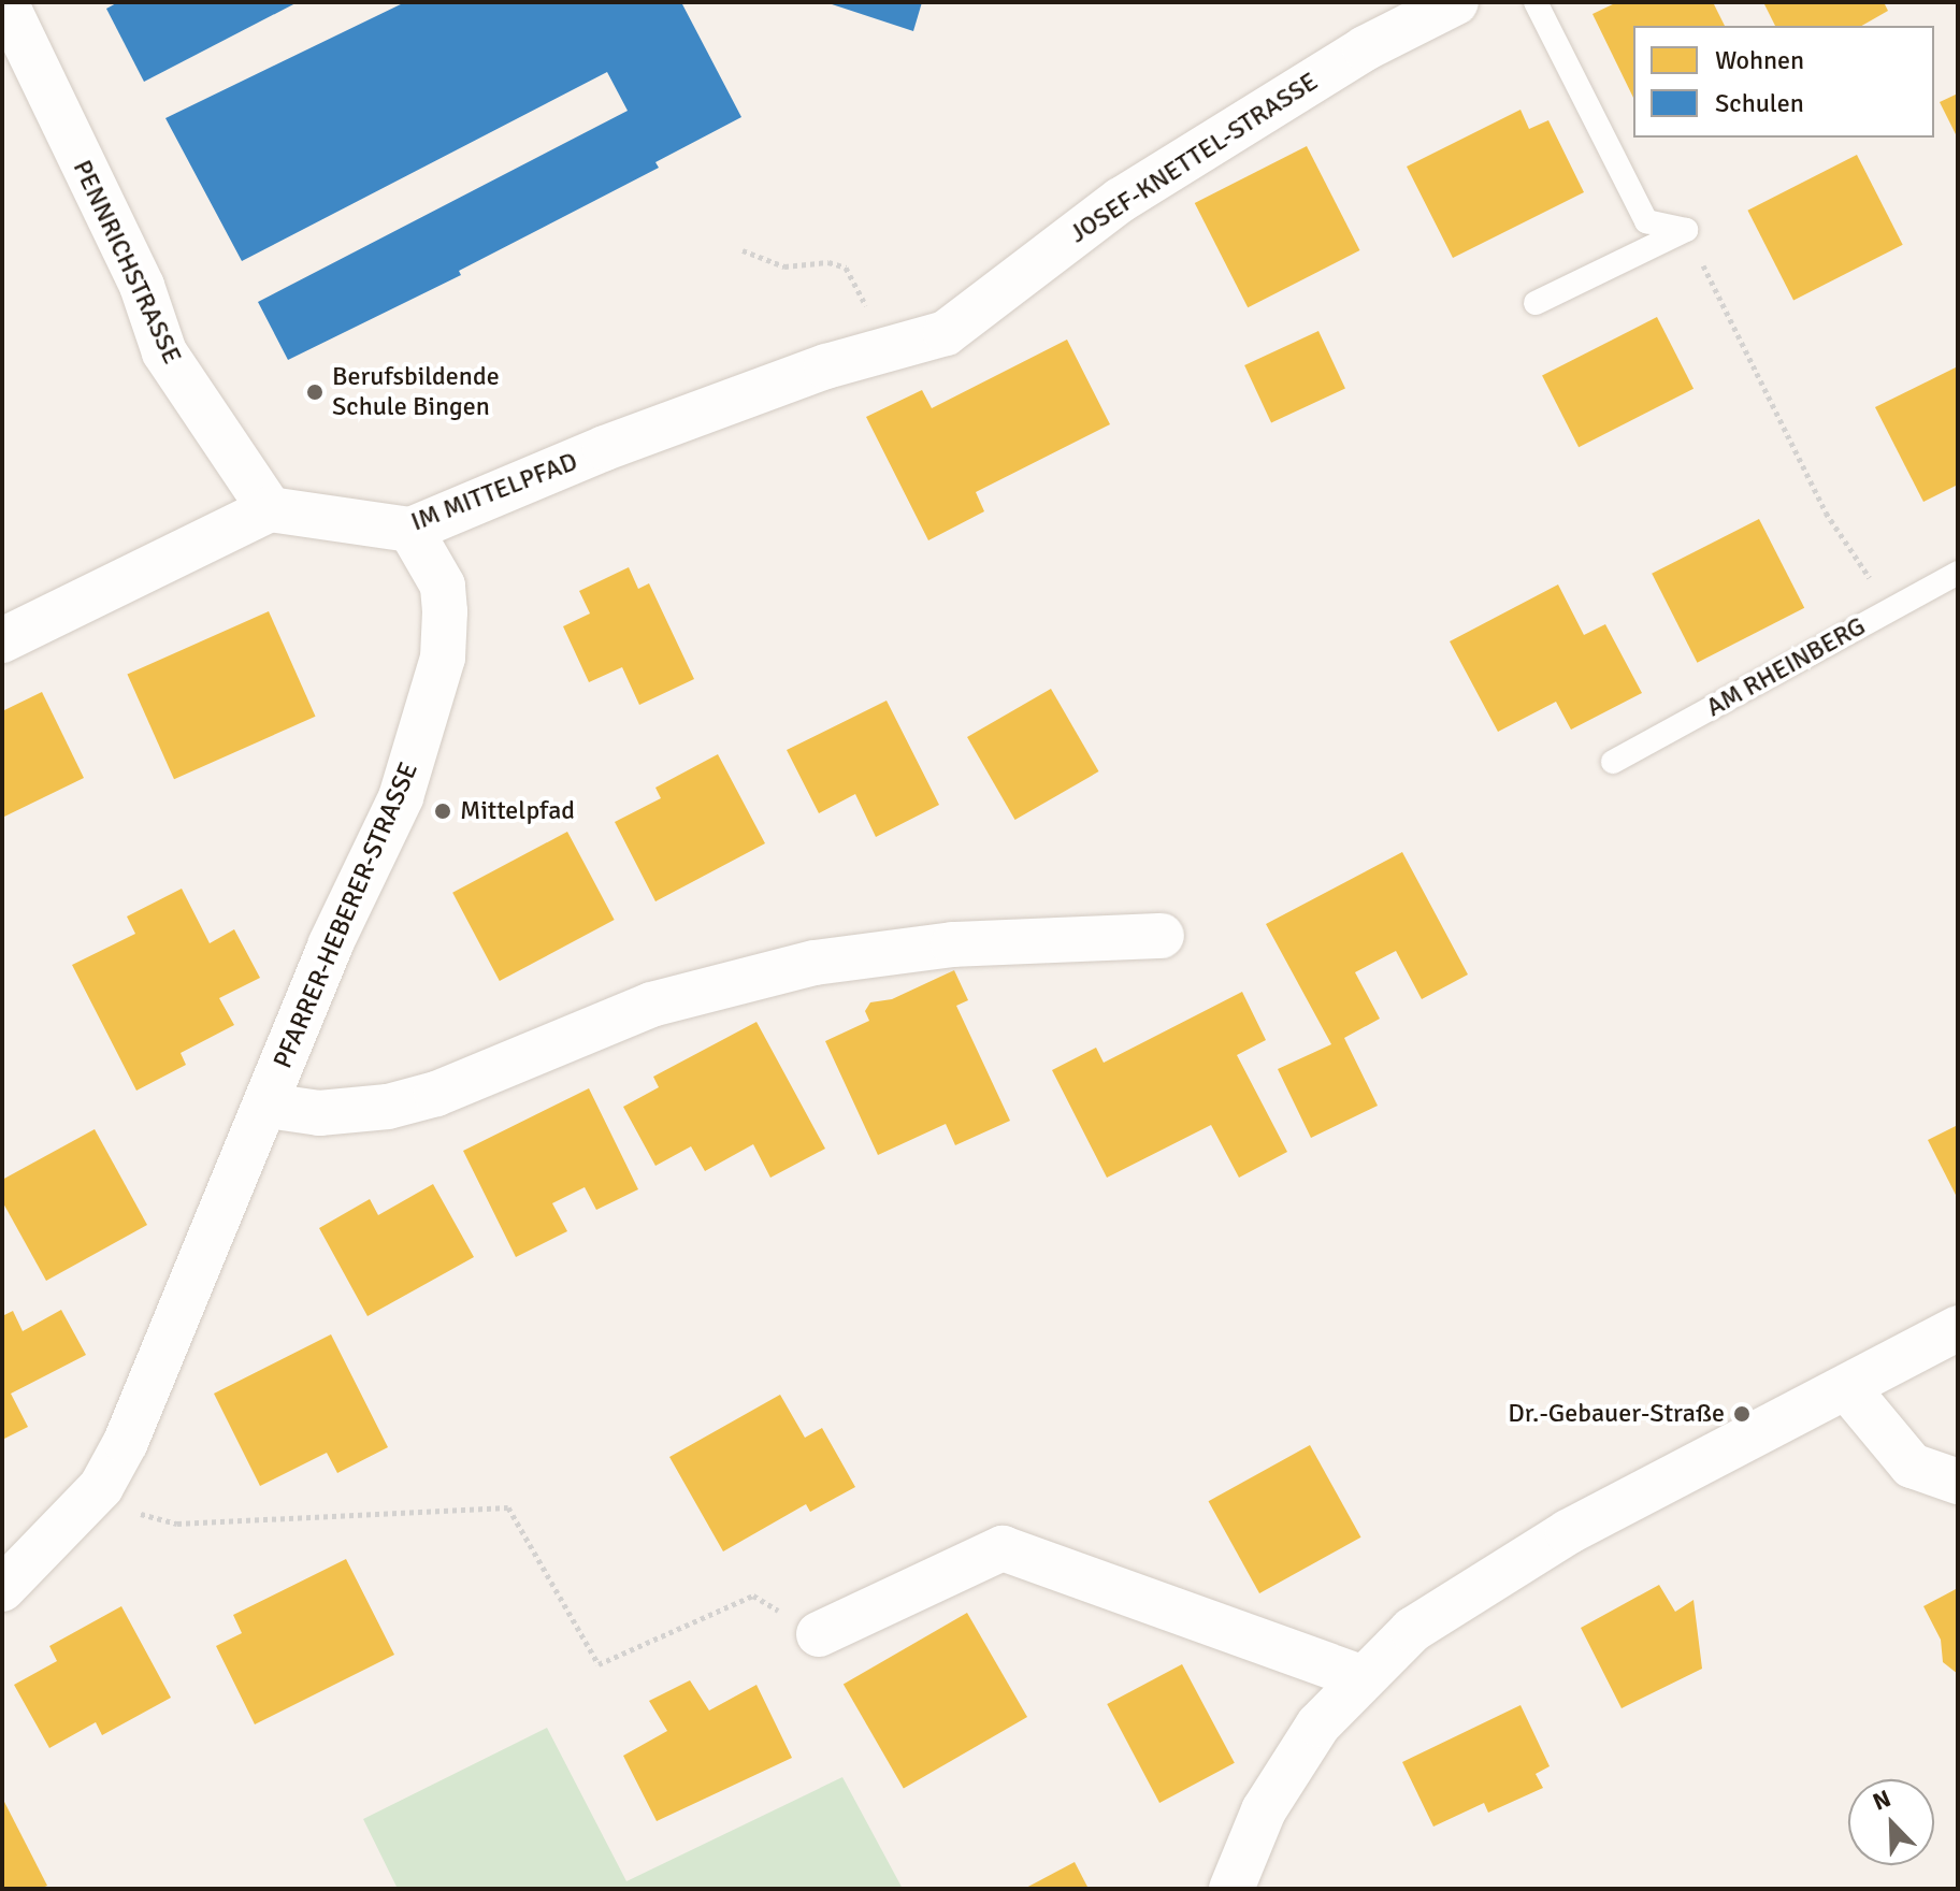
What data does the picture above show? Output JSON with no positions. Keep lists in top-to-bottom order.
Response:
{
  "streets": {
    "street": [
      "JOSEF-KNETTEL-STRASSE",
      "PENNRICHSTRASSE",
      "IM MITTELPFAD",
      "PFARRER-HEBERER-STRASSE"
    ],
    "lane": ["AM RHEINBERG"]
  },
  "crossings": [
    ["JOSEF-KNETTEL-STRASSE", "IM MITTELPFAD"],
    ["PENNRICHSTRASSE", "IM MITTELPFAD"],
    ["IM MITTELPFAD", "PFARRER-HEBERER-STRASSE"]
  ],
  "places": ["Berufsbildende Schule Bingen", "Mittelpfad", "Dr.-Gebauer-Straße"],
  "legend": ["Wohnen", "Schulen"],
  "north": "top left"
}
